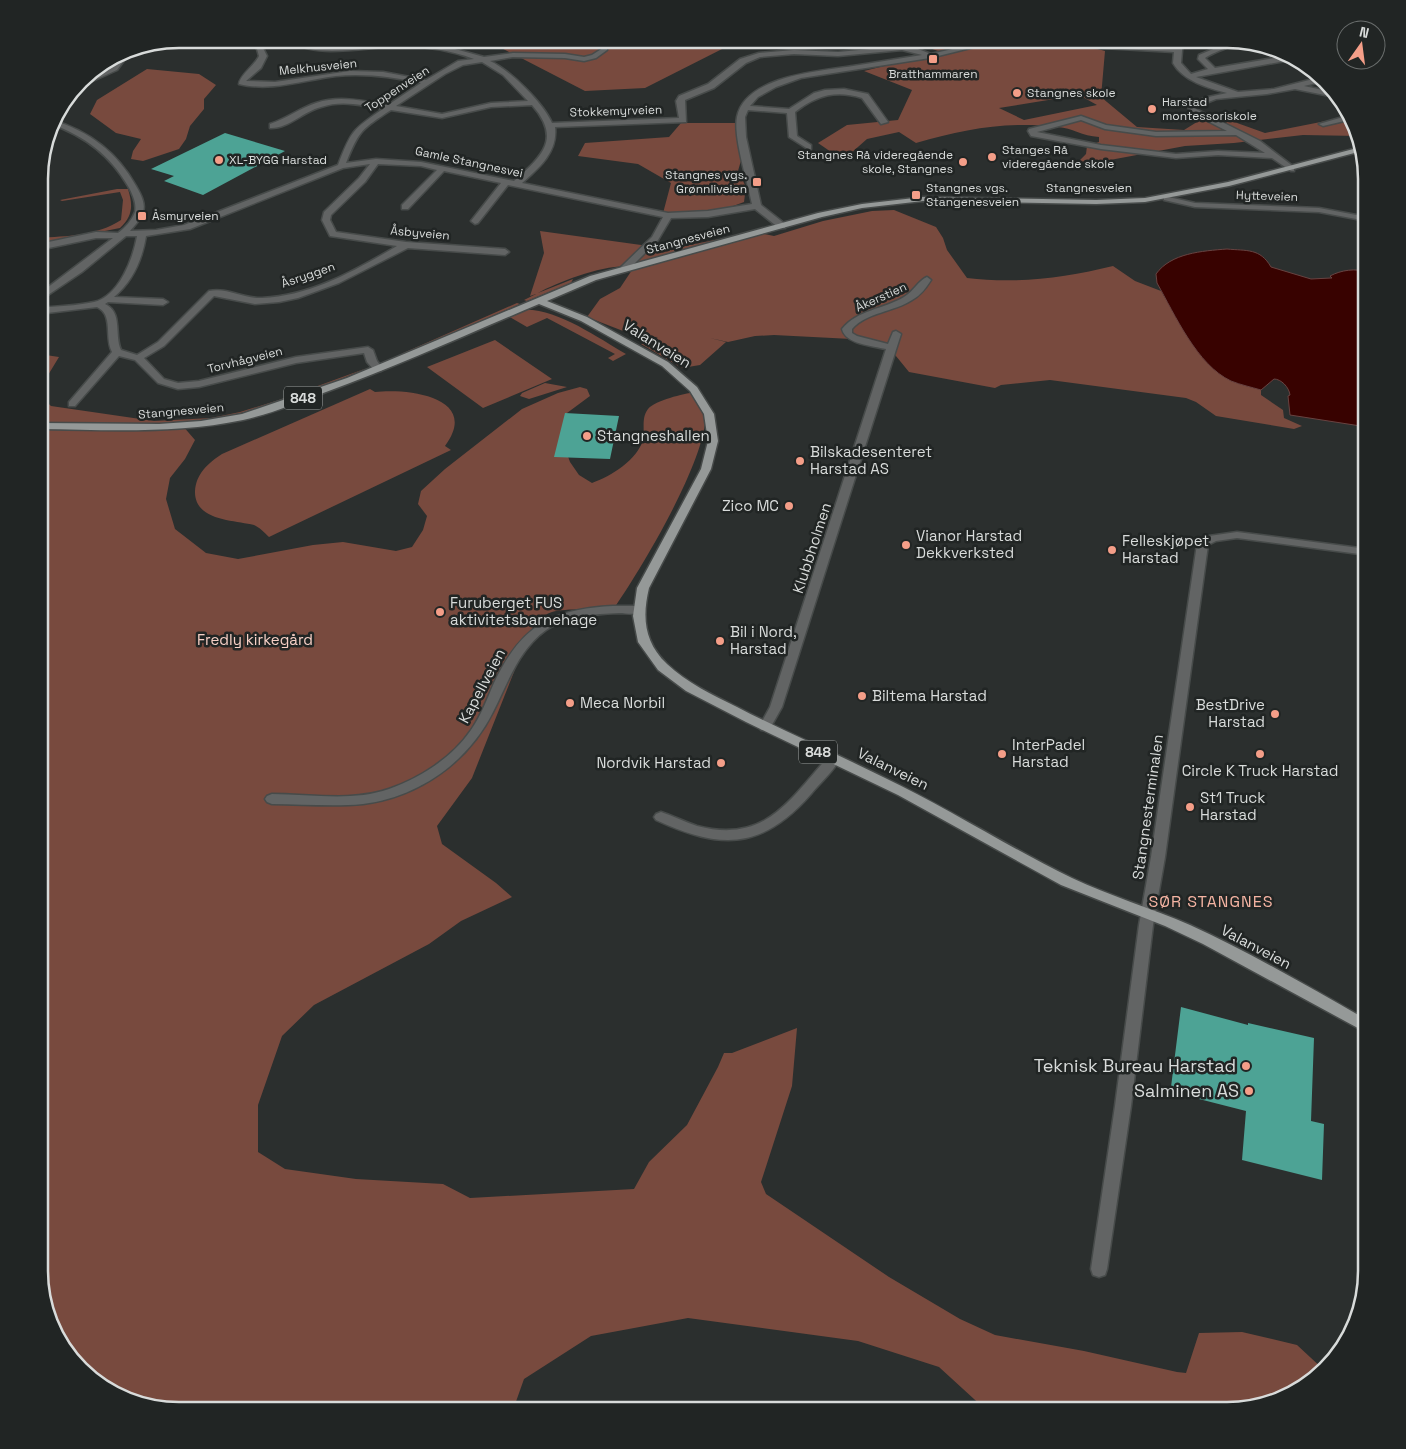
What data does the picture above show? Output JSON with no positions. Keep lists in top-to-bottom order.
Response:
{
  "streets": {
    "main road": ["Stangnesveien", "Valanveien", "848"],
    "street": [
      "Melkhusveien",
      "Toppenveien",
      "Stokkemyrveien",
      "Gamle Stangnesvei",
      "Hytteveien",
      "Åsbyveien",
      "Åsryggen",
      "Åkerstien",
      "Torvhågveien",
      "Klubbholmen",
      "Kapellveien",
      "Stangnesterminalen"
    ]
  },
  "crossings": [
    ["Melkhusveien", "Toppenveien"],
    ["Toppenveien", "Stokkemyrveien"],
    ["Toppenveien", "Gamle Stangnesvei"],
    ["Stokkemyrveien", "Gamle Stangnesvei"],
    ["Gamle Stangnesvei", "Åsbyveien"],
    ["Stangnesveien", "Hytteveien"],
    ["Stangnesveien", "Valanveien"],
    ["Stangnesveien", "Torvhågveien"],
    ["Åsbyveien", "Åsryggen"],
    ["Åsryggen", "Torvhågveien"],
    ["Åkerstien", "Klubbholmen"],
    ["Valanveien", "Klubbholmen"],
    ["Valanveien", "Kapellveien"],
    ["Valanveien", "Stangnesterminalen"]
  ],
  "districts": ["SØR STANGNES"],
  "parks": ["Fredly kirkegård"],
  "places": {
    "transit": [
      "Bratthammaren",
      "Stangnes vgs. Grønnliveien",
      "Stangnes vgs. Stangenesveien",
      "Åsmyrveien"
    ],
    "other": [
      "Stangnes skole",
      "Harstad montessoriskole",
      "Stanges Rå videregående skole",
      "XL-BYGG Harstad",
      "Stangnes Rå videregående skole, Stangnes",
      "Stangneshallen",
      "Bilskadesenteret Harstad AS",
      "Zico MC",
      "Vianor Harstad Dekkverksted",
      "Felleskjøpet Harstad",
      "Furuberget FUS aktivitetsbarnehage",
      "Bil i Nord, Harstad",
      "Biltema Harstad",
      "Meca Norbil",
      "BestDrive Harstad",
      "InterPadel Harstad",
      "Circle K Truck Harstad",
      "Nordvik Harstad",
      "St1 Truck Harstad",
      "Teknisk Bureau Harstad",
      "Salminen AS"
    ]
  },
  "north": "top"
}
